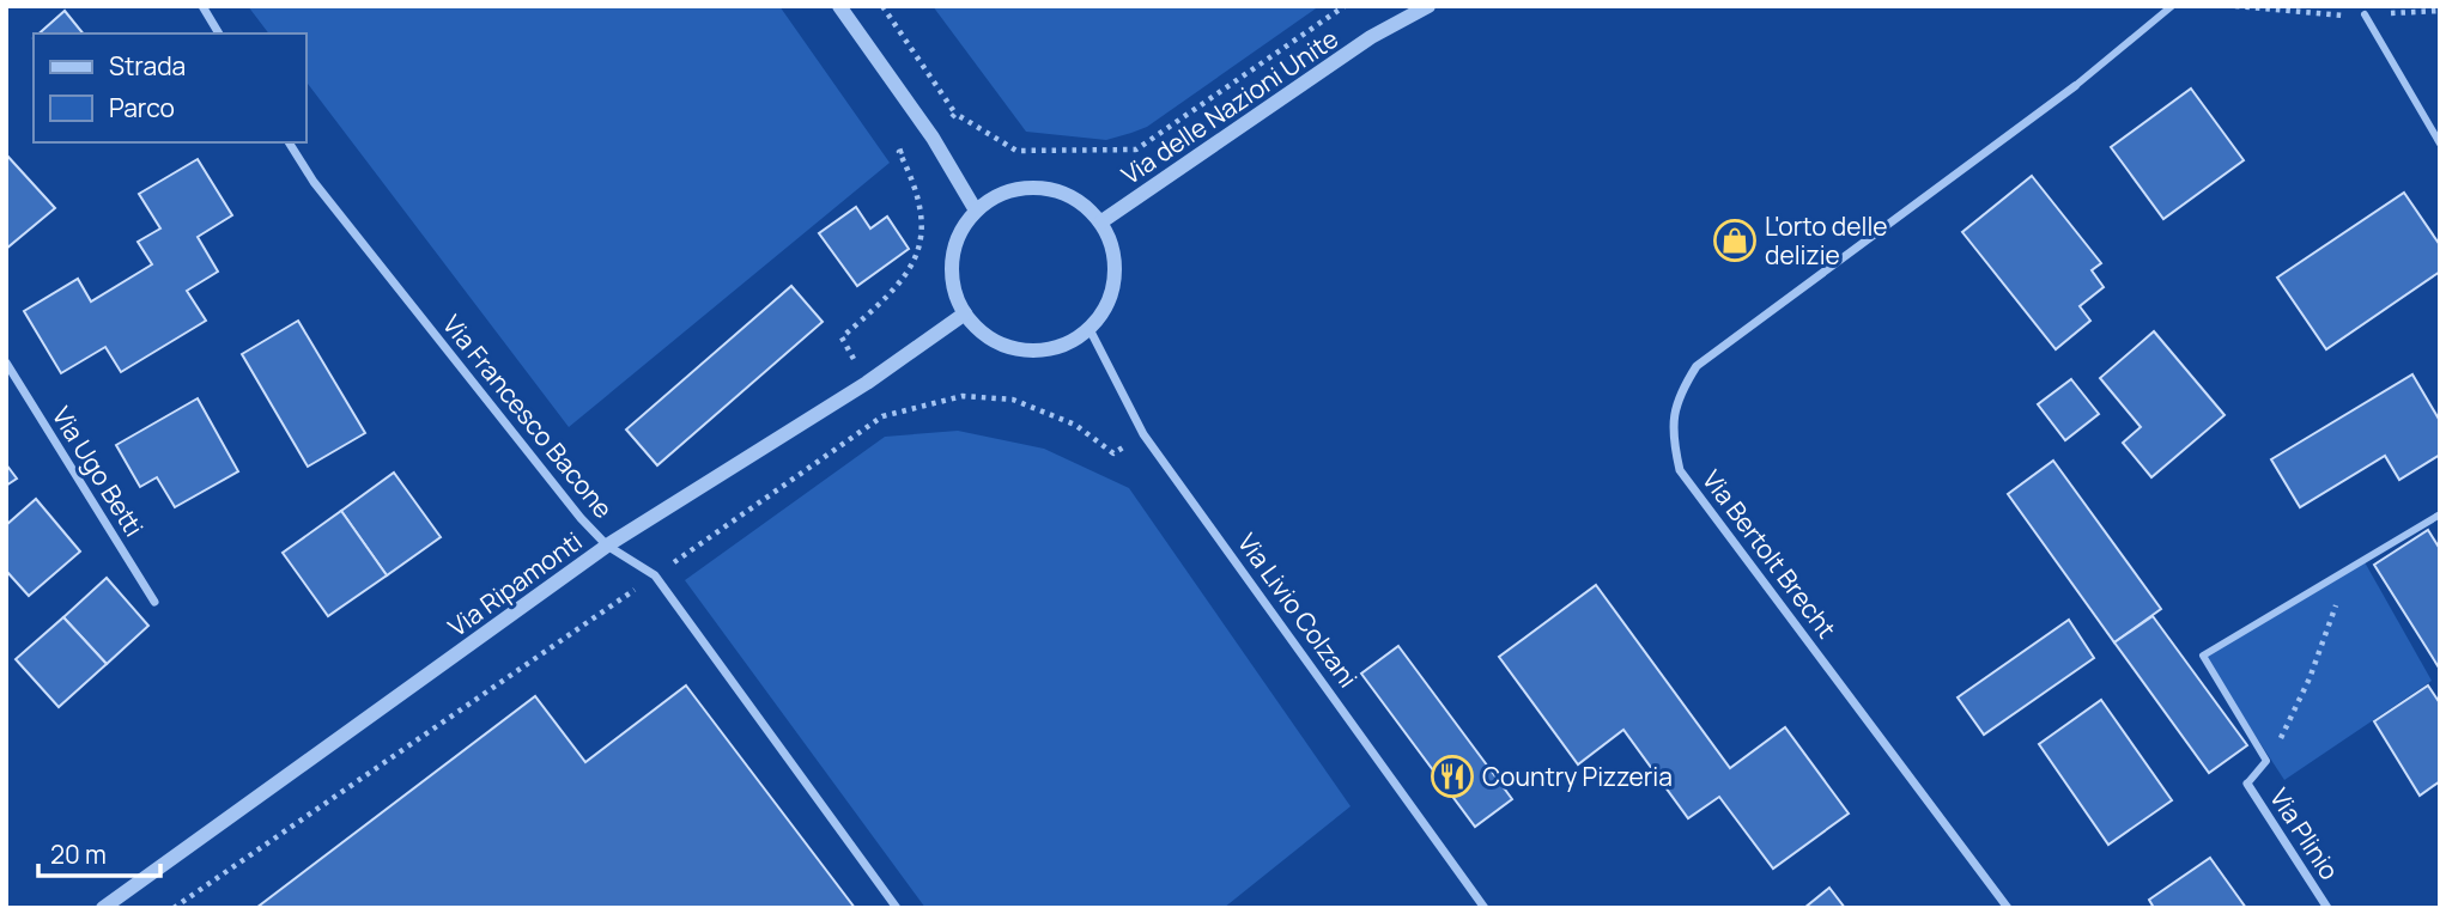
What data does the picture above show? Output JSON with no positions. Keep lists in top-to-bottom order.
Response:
{
  "streets": {
    "street": [
      "Via delle Nazioni Unite",
      "Via Francesco Bacone",
      "Via Ugo Betti",
      "Via Bertolt Brecht",
      "Via Ripamonti",
      "Via Livio Colzani",
      "Via Plinio"
    ]
  },
  "crossings": [
    ["Via delle Nazioni Unite", "Via Ripamonti"],
    ["Via delle Nazioni Unite", "Via Livio Colzani"],
    ["Via Francesco Bacone", "Via Ripamonti"],
    ["Via Ripamonti", "Via Livio Colzani"]
  ],
  "places": {
    "shop": ["L'orto delle delizie"],
    "restaurant": ["Country Pizzeria"]
  },
  "legend": ["Strada", "Parco"],
  "scale_bar": "20 m"
}
